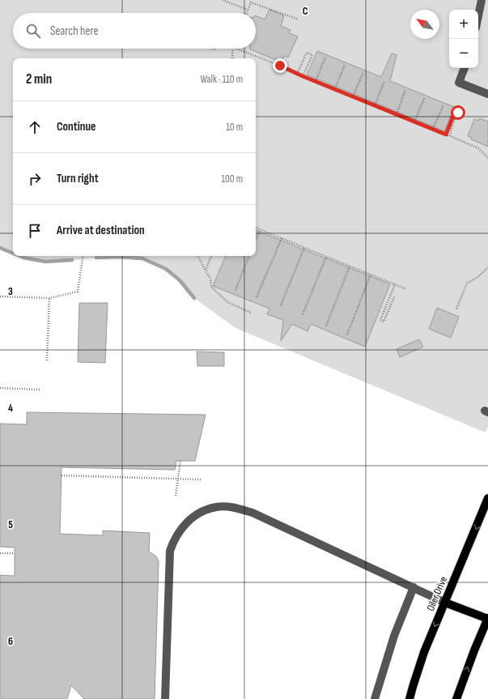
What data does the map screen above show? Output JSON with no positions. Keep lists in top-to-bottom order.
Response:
{
  "streets": {
    "main road": ["Oiler Drive"]
  },
  "north": "top left",
  "page": {
    "map_buttons": ["+", "−"],
    "search": "Search here",
    "heading": ["2 min", "Walk · 110 m"],
    "list": [
      ["Continue", "10 m"],
      ["Turn right", "100 m"],
      "Arrive at destination"
    ]
  },
  "grid": {
    "columns": ["C"],
    "rows": [
      "3",
      "4",
      "5",
      "6"
    ]
  }
}
